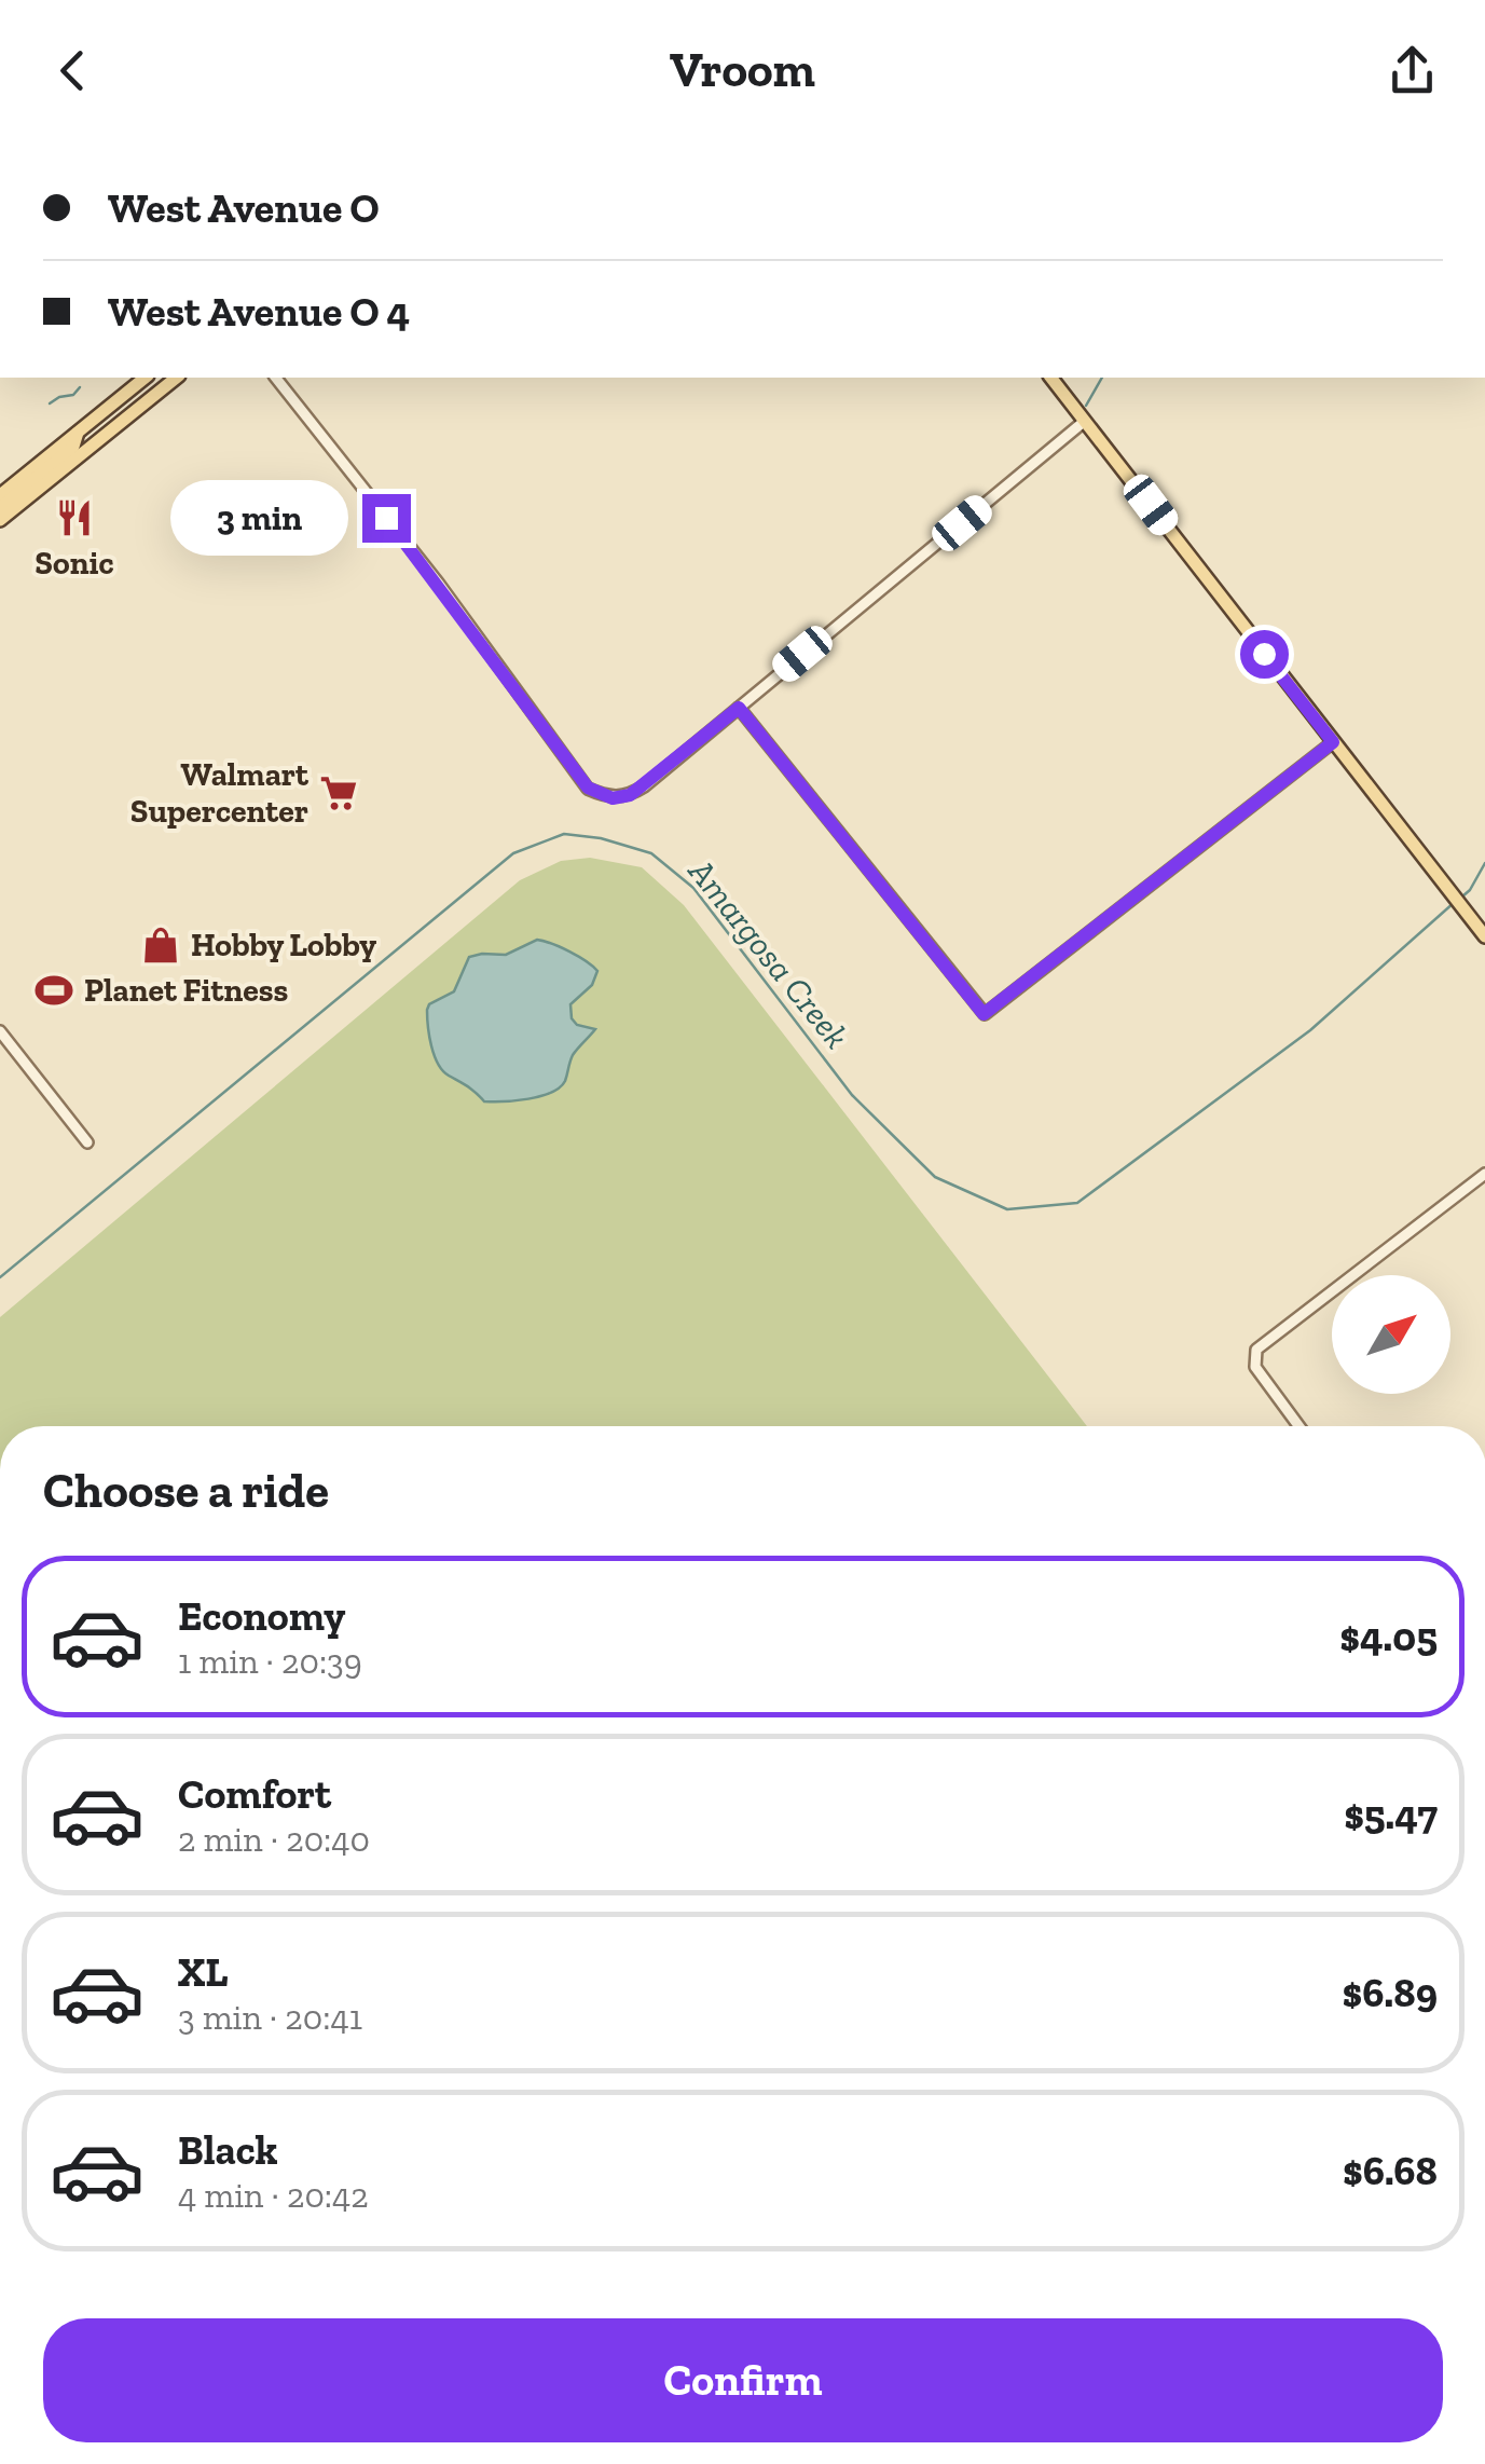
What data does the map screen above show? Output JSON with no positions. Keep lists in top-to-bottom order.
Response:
{
  "water": ["Amargosa Creek"],
  "places": {
    "restaurant": ["Sonic"],
    "supermarket": ["Walmart Supercenter"],
    "shop": ["Hobby Lobby"],
    "sports": ["Planet Fitness"]
  },
  "north": "top right",
  "page": {
    "header": "Vroom",
    "banner": ["West Avenue O", "West Avenue O 4"],
    "bubble": "3 min",
    "heading": "Choose a ride",
    "list": [
      {
        "name": "Economy",
        "note": "1 min · 20:39",
        "value": "$4.05"
      },
      {
        "name": "Comfort",
        "note": "2 min · 20:40",
        "value": "$5.47"
      },
      {
        "name": "XL",
        "note": "3 min · 20:41",
        "value": "$6.89"
      },
      {
        "name": "Black",
        "note": "4 min · 20:42",
        "value": "$6.68"
      }
    ],
    "buttons": "Confirm"
  }
}
